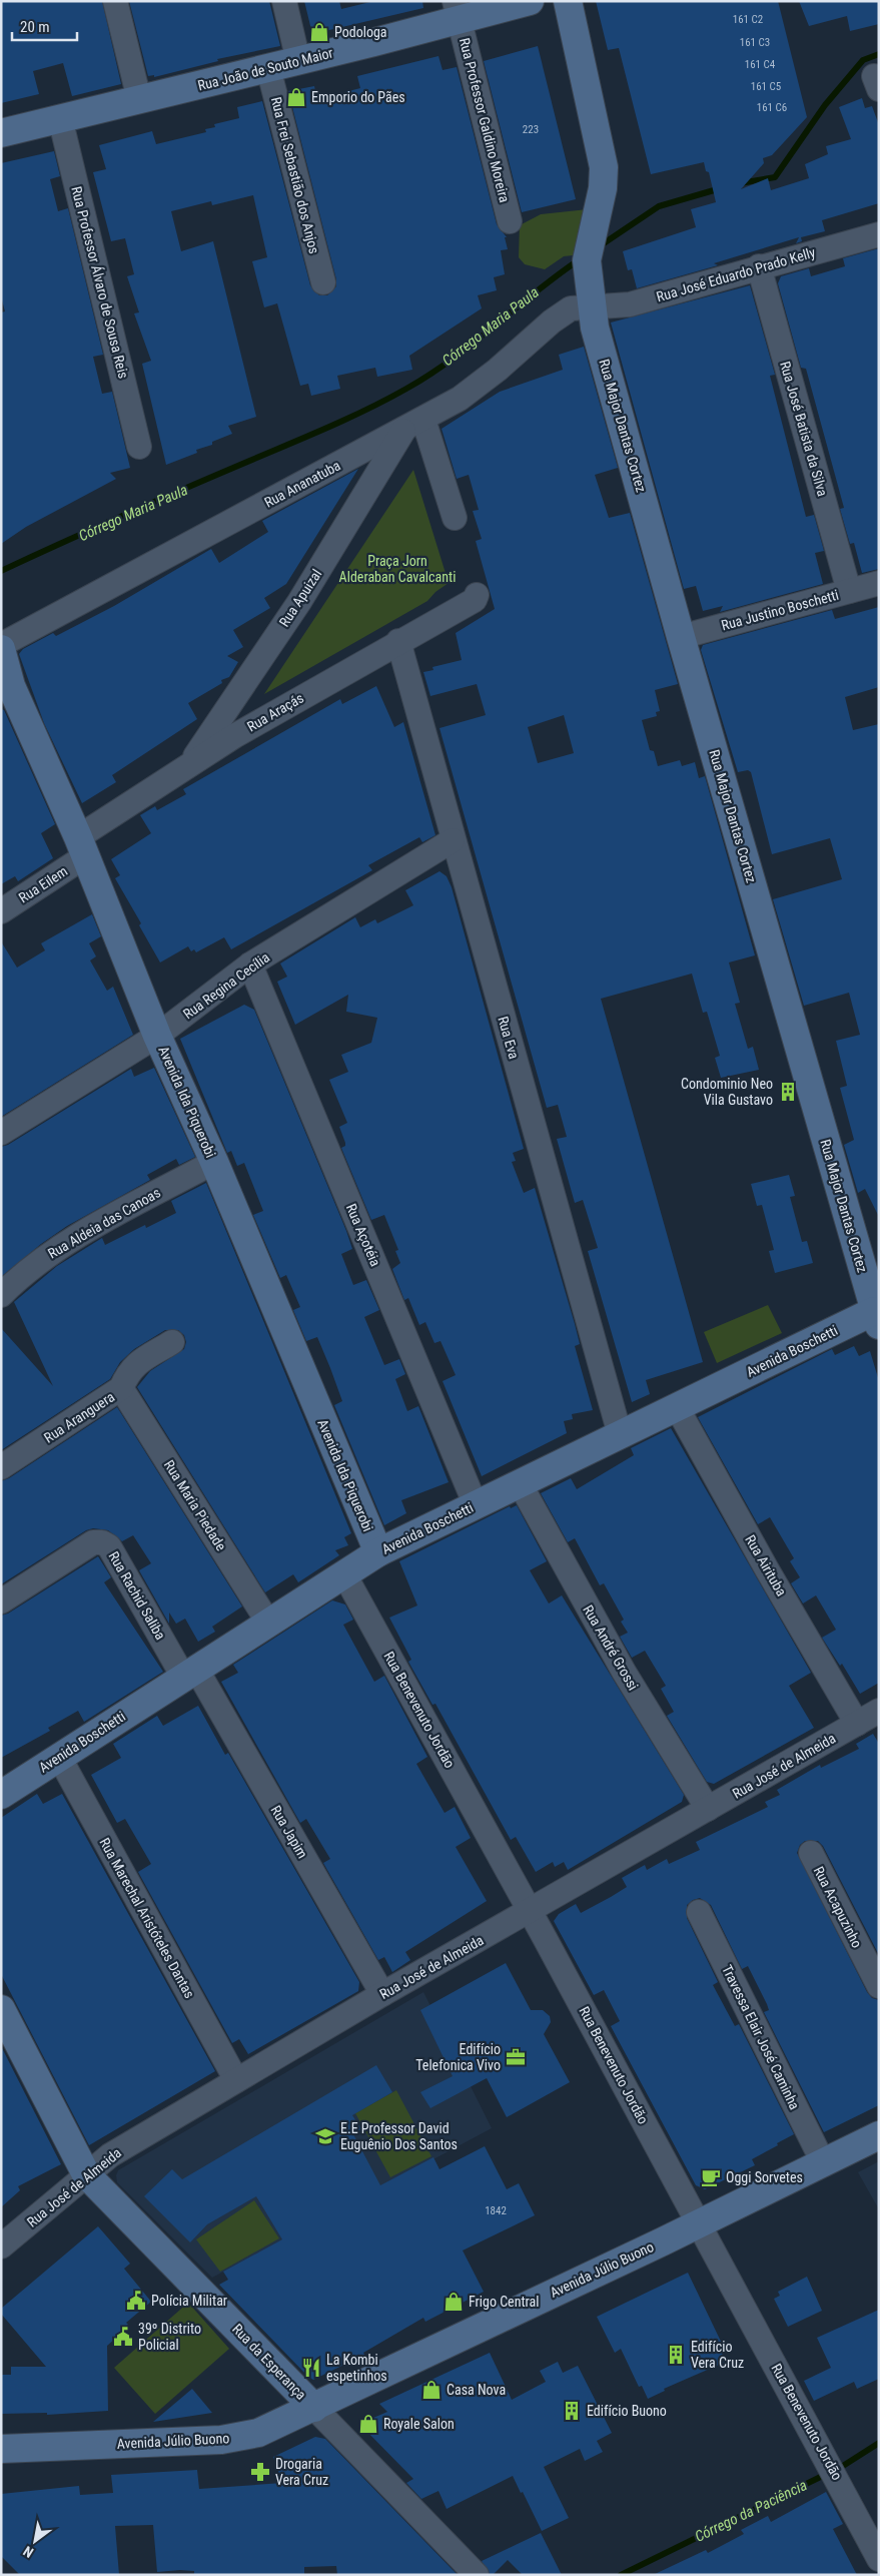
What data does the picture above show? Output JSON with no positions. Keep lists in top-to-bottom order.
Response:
{
  "streets": {
    "street": [
      "Rua João de Souto Maior",
      "Rua Professor Galdino Moreira",
      "Rua Frei Sebastião dos Anjos",
      "Rua José Eduardo Prado Kelly",
      "Rua Professor Álvaro de Sousa Reis",
      "Rua Major Dantas Cortez",
      "Rua José Batista da Silva",
      "Rua Ananatuba",
      "Rua Apuizal",
      "Rua Justino Boschetti",
      "Rua Araçás",
      "Rua Eilem",
      "Rua Regina Cecília",
      "Rua Eva",
      "Avenida Ida Piquerobi",
      "Rua Aldeia das Canoas",
      "Rua Açotéia",
      "Avenida Boschetti",
      "Rua Aranguera",
      "Rua Maria Piedade",
      "Rua Airituba",
      "Rua Rachid Saliba",
      "Rua André Grossi",
      "Rua Benevenuto Jordão",
      "Rua José de Almeida",
      "Rua Japim",
      "Rua Acapuzinho",
      "Rua Marechal Aristóteles Dantas",
      "Travessa Elair José Caminha",
      "Avenida Júlio Buono",
      "Rua da Esperança"
    ]
  },
  "crossings": [
    ["Rua João de Souto Maior", "Rua Professor Galdino Moreira"],
    ["Rua João de Souto Maior", "Rua Frei Sebastião dos Anjos"],
    ["Rua João de Souto Maior", "Rua Professor Álvaro de Sousa Reis"],
    ["Rua José Eduardo Prado Kelly", "Rua Major Dantas Cortez"],
    ["Rua José Eduardo Prado Kelly", "Rua José Batista da Silva"],
    ["Rua José Eduardo Prado Kelly", "Rua Ananatuba"],
    ["Rua Major Dantas Cortez", "Rua Ananatuba"],
    ["Rua Major Dantas Cortez", "Rua Justino Boschetti"],
    ["Rua Major Dantas Cortez", "Avenida Boschetti"],
    ["Rua José Batista da Silva", "Rua Justino Boschetti"],
    ["Rua Ananatuba", "Rua Apuizal"],
    ["Rua Ananatuba", "Avenida Ida Piquerobi"],
    ["Rua Apuizal", "Rua Araçás"],
    ["Rua Araçás", "Rua Eilem"],
    ["Rua Araçás", "Rua Eva"],
    ["Rua Araçás", "Avenida Ida Piquerobi"],
    ["Rua Eilem", "Avenida Ida Piquerobi"],
    ["Rua Regina Cecília", "Rua Eva"],
    ["Rua Regina Cecília", "Avenida Ida Piquerobi"],
    ["Rua Regina Cecília", "Rua Açotéia"],
    ["Rua Eva", "Avenida Boschetti"],
    ["Avenida Ida Piquerobi", "Rua Aldeia das Canoas"],
    ["Avenida Ida Piquerobi", "Avenida Boschetti"],
    ["Rua Açotéia", "Avenida Boschetti"],
    ["Avenida Boschetti", "Rua Maria Piedade"],
    ["Avenida Boschetti", "Rua Airituba"],
    ["Avenida Boschetti", "Rua Rachid Saliba"],
    ["Avenida Boschetti", "Rua André Grossi"],
    ["Avenida Boschetti", "Rua Benevenuto Jordão"],
    ["Avenida Boschetti", "Rua Japim"],
    ["Avenida Boschetti", "Rua Marechal Aristóteles Dantas"],
    ["Rua Aranguera", "Rua Maria Piedade"],
    ["Rua Airituba", "Rua José de Almeida"],
    ["Rua Rachid Saliba", "Rua Japim"],
    ["Rua André Grossi", "Rua José de Almeida"],
    ["Rua Benevenuto Jordão", "Rua José de Almeida"],
    ["Rua Benevenuto Jordão", "Avenida Júlio Buono"],
    ["Rua José de Almeida", "Rua Japim"],
    ["Rua José de Almeida", "Rua Marechal Aristóteles Dantas"],
    ["Rua José de Almeida", "Rua da Esperança"],
    ["Travessa Elair José Caminha", "Avenida Júlio Buono"],
    ["Avenida Júlio Buono", "Rua da Esperança"]
  ],
  "water": ["Córrego Maria Paula", "Córrego da Paciência"],
  "parks": ["Praça Jorn Alderaban Cavalcanti"],
  "places": {
    "shop": [
      "Podologa",
      "Emporio do Pães",
      "Frigo Central",
      "Casa Nova",
      "Royale Salon"
    ],
    "building": ["Condominio Neo Vila Gustavo", "Edifício Vera Cruz", "Edifício Buono"],
    "office": ["Edifício Telefonica Vivo"],
    "school or university": ["E.E Professor David Euguênio Dos Santos"],
    "cafe": ["Oggi Sorvetes"],
    "public building": ["Polícia Militar", "39º Distrito Policial"],
    "restaurant": ["La Kombi espetinhos"],
    "pharmacy": ["Drogaria Vera Cruz"]
  },
  "house_numbers": [
    "161 C2",
    "161 C3",
    "161 C4",
    "161 C5",
    "161 C6",
    "223",
    "1842"
  ],
  "scale_bar": "20 m",
  "north": "bottom left"
}
